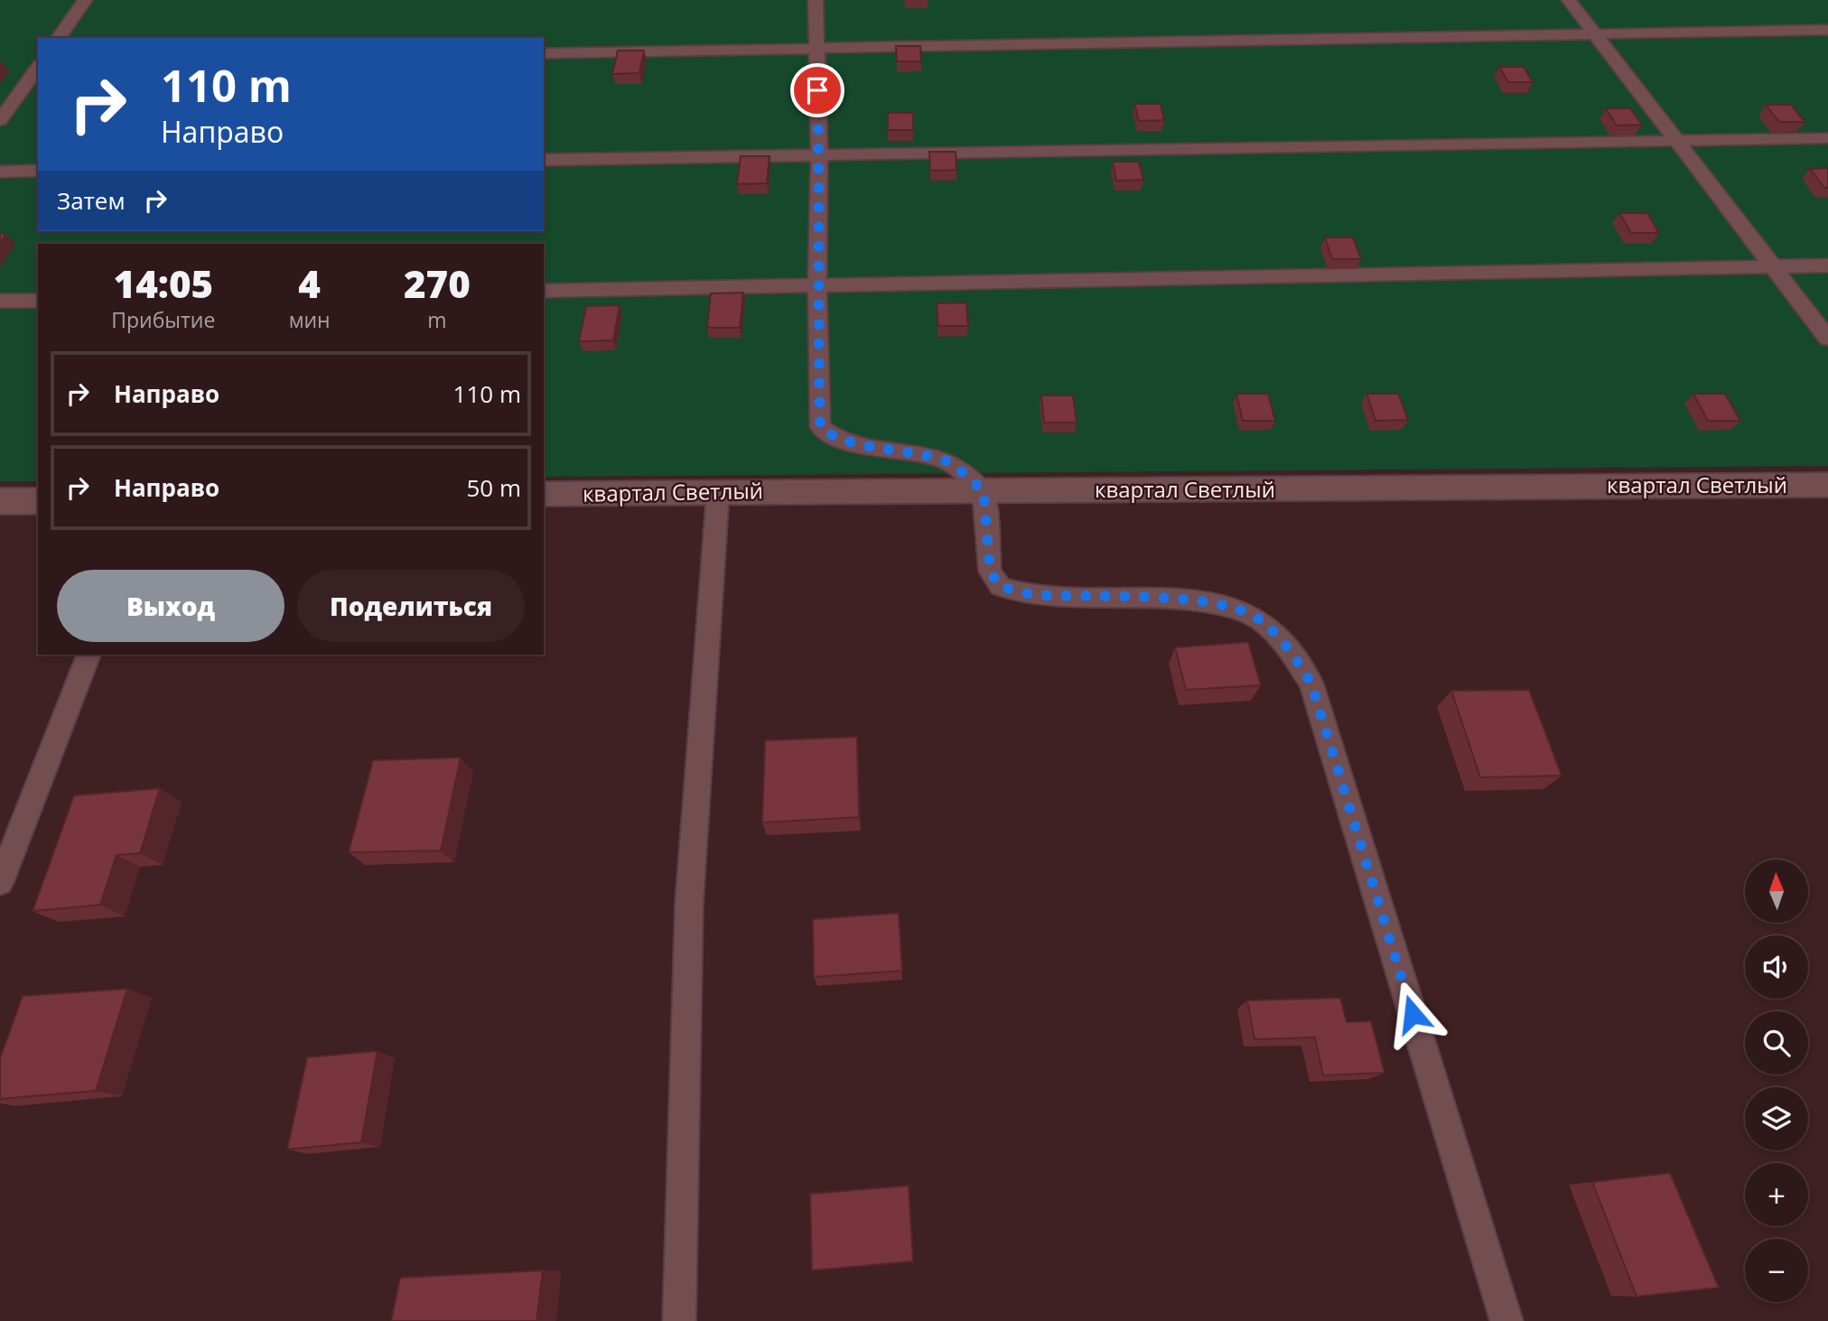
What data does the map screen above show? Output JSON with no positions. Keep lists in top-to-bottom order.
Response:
{
  "streets": {
    "street": ["квартал Светлый"]
  },
  "north": "top",
  "page": {
    "turn": ["110 m", "Направо"],
    "then": "Затем",
    "eta": [
      "14:05",
      "Прибытие",
      "4",
      "мин",
      "270",
      "m"
    ],
    "list": [
      {
        "name": "Направо",
        "value": "110 m"
      },
      {
        "name": "Направо",
        "value": "50 m"
      }
    ],
    "buttons": ["Выход", "Поделиться"],
    "map_buttons": ["+", "−"]
  }
}
